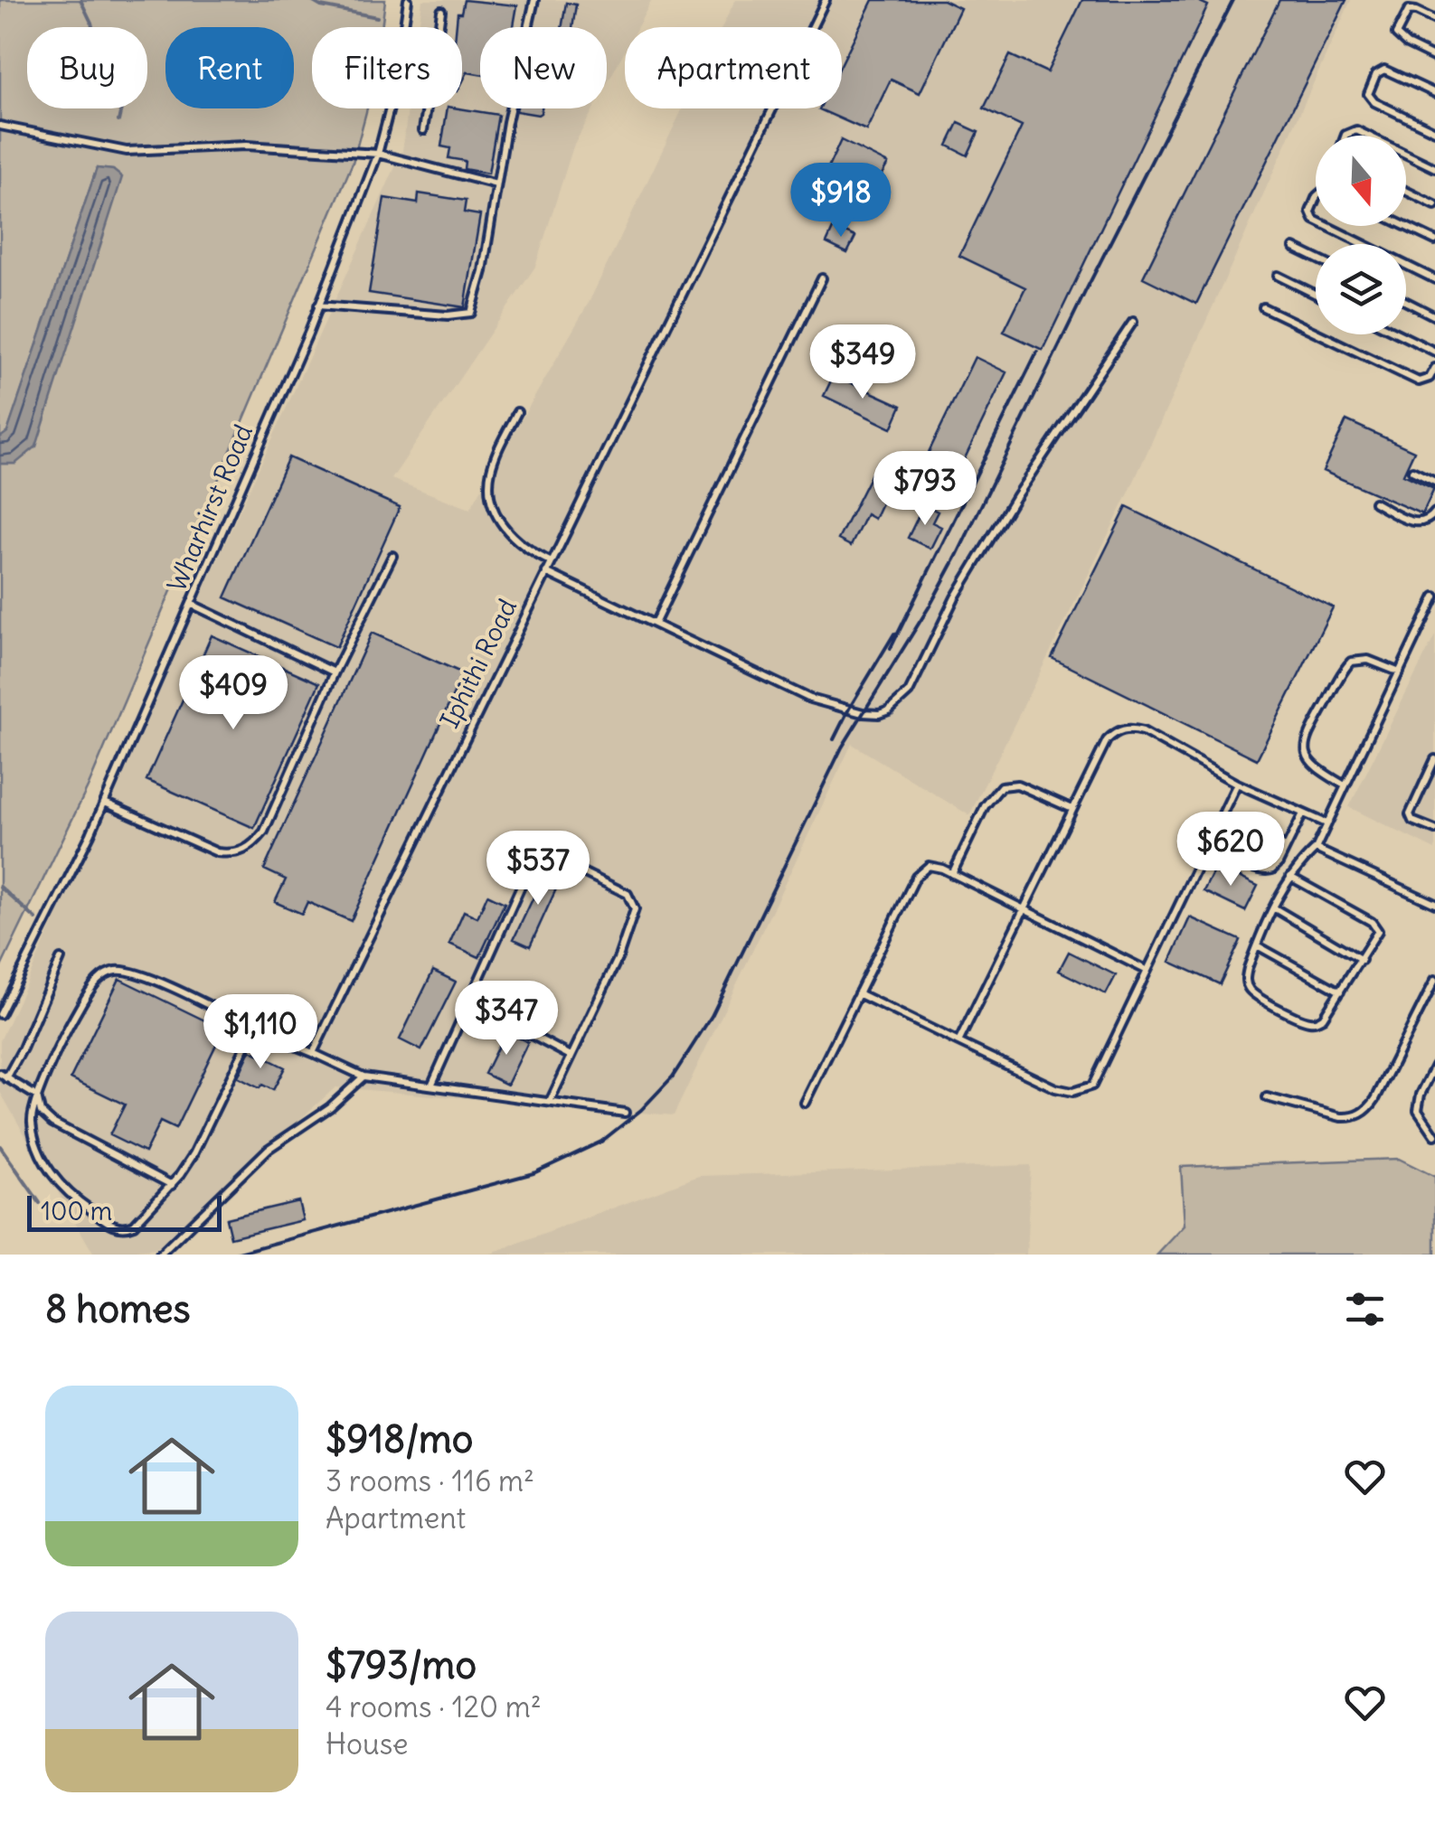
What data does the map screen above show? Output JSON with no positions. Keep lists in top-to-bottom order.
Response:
{
  "streets": {
    "lane": ["Wharhirst Road", "Iphithi Road"]
  },
  "scale_bar": "100 m",
  "north": "bottom",
  "page": {
    "chip": [
      "Buy",
      "Rent",
      "Filters",
      "New",
      "Apartment"
    ],
    "price": [
      "$918",
      "$349",
      "$793",
      "$409",
      "$620",
      "$537",
      "$347",
      "$1,110"
    ],
    "scale": "100 m",
    "heading": "8 homes",
    "list": [
      {
        "name": "$918/mo",
        "note": "3 rooms · 116 m² · Apartment"
      },
      {
        "name": "$793/mo",
        "note": "4 rooms · 120 m² · House"
      }
    ]
  }
}
